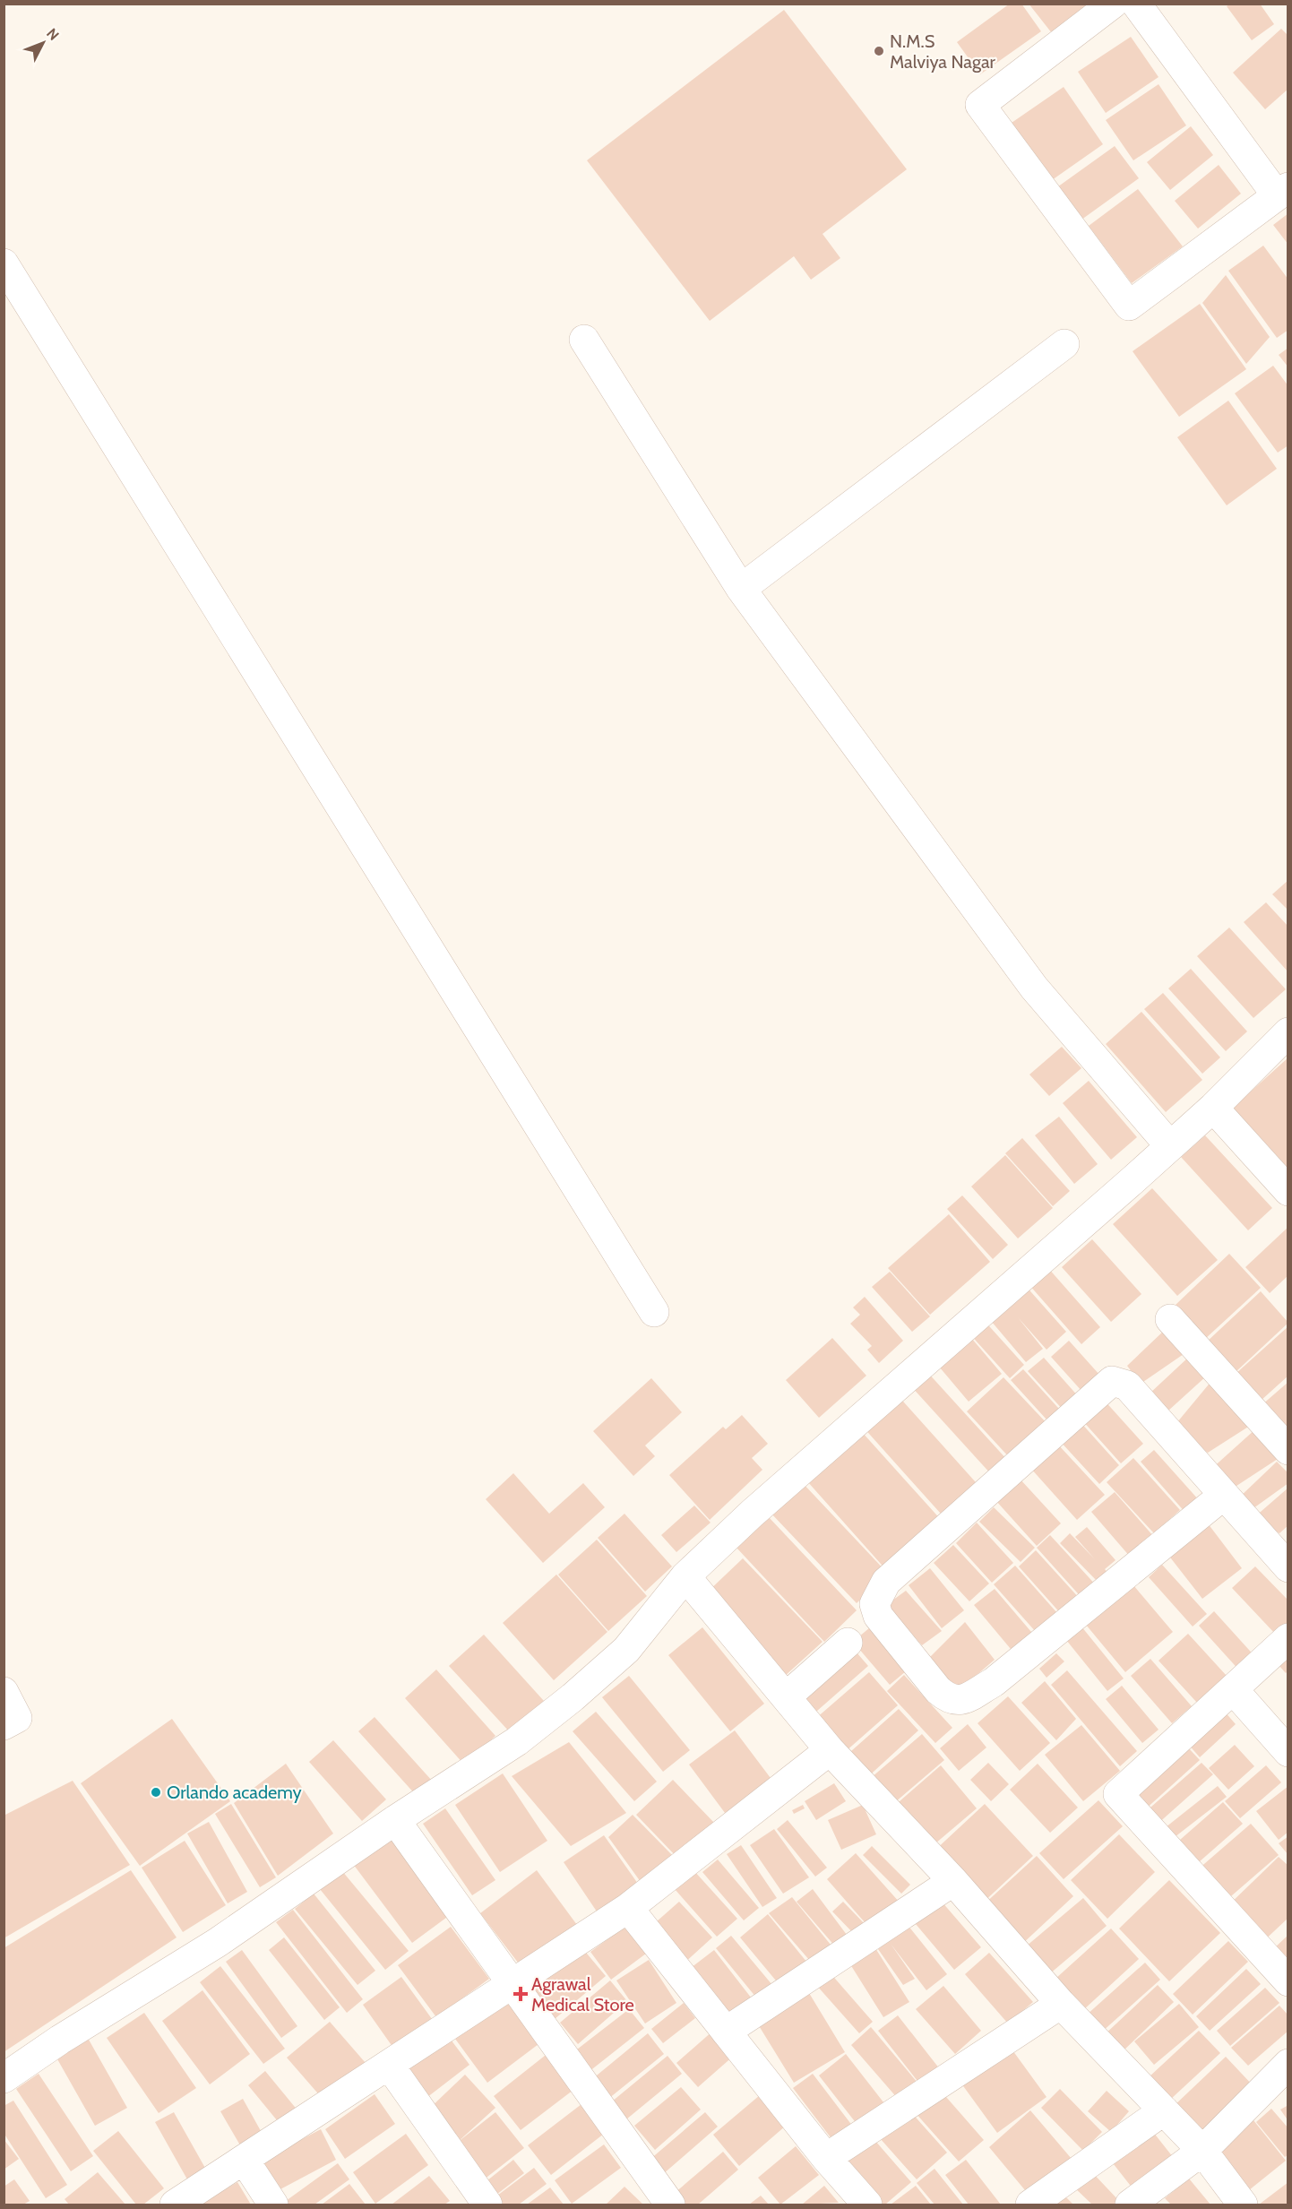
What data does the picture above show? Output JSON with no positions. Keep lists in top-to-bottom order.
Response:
{
  "places": {
    "other": ["N.M.S Malviya Nagar", "Orlando academy"],
    "health": ["Agrawal Medical Store"]
  },
  "north": "top right"
}
